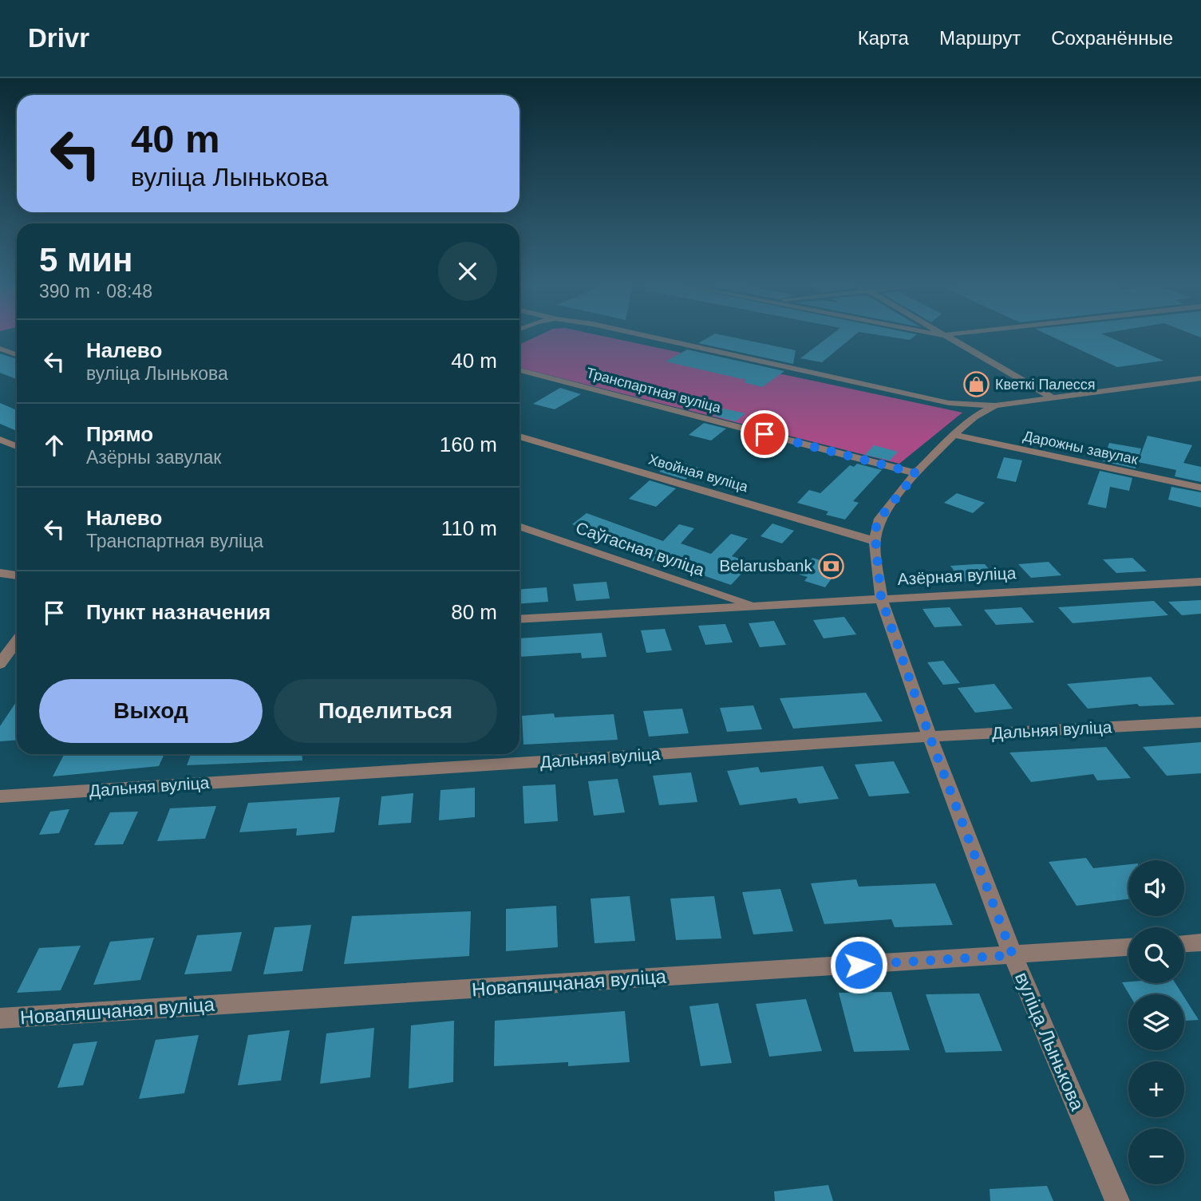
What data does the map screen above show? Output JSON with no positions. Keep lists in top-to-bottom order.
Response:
{
  "streets": {
    "street": [
      "Транспартная вуліца",
      "Дарожны завулак",
      "Хвойная вуліца",
      "Саўгасная вуліца",
      "Азёрная вуліца",
      "Дальняя вуліца",
      "Новапяшчаная вуліца",
      "вуліца Лынькова"
    ]
  },
  "crossings": [
    ["Хвойная вуліца", "вуліца Лынькова"],
    ["Саўгасная вуліца", "Азёрная вуліца"],
    ["Азёрная вуліца", "вуліца Лынькова"],
    ["Дальняя вуліца", "вуліца Лынькова"],
    ["Новапяшчаная вуліца", "вуліца Лынькова"]
  ],
  "places": {
    "shop": ["Кветкі Палесся"],
    "bank": ["Belarusbank"]
  },
  "page": {
    "header": "Drivr",
    "nav": ["Карта", "Маршрут", "Сохранённые"],
    "turn": ["40 m", "вуліца Лынькова"],
    "heading": ["5 мин", "390 m · 08:48"],
    "list": [
      {
        "name": "Налево",
        "note": "вуліца Лынькова",
        "value": "40 m"
      },
      {
        "name": "Прямо",
        "note": "Азёрны завулак",
        "value": "160 m"
      },
      {
        "name": "Налево",
        "note": "Транспартная вуліца",
        "value": "110 m"
      },
      {
        "name": "Пункт назначения",
        "value": "80 m"
      }
    ],
    "buttons": ["Выход", "Поделиться"],
    "map_buttons": ["+", "−"]
  }
}
